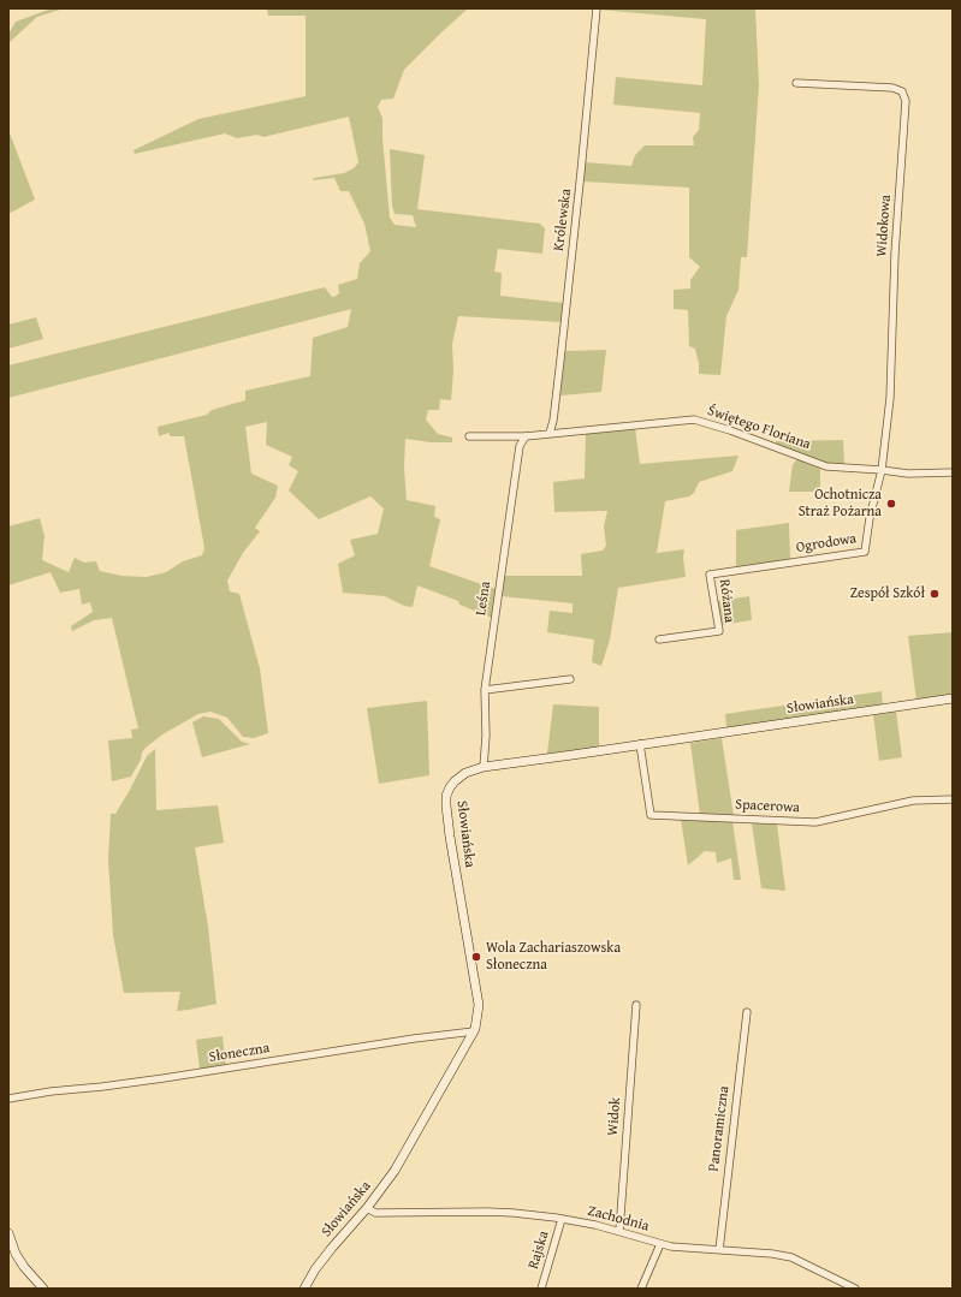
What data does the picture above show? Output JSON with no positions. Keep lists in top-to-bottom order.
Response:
{
  "streets": {
    "street": [
      "Królewska",
      "Widokowa",
      "Świętego Floriana",
      "Ogrodowa",
      "Leśna",
      "Różana",
      "Słowiańska",
      "Spacerowa",
      "Słoneczna",
      "Widok",
      "Panoramiczna",
      "Zachodnia",
      "Rajska"
    ]
  },
  "crossings": [
    ["Królewska", "Świętego Floriana"],
    ["Widokowa", "Świętego Floriana"],
    ["Widokowa", "Ogrodowa"],
    ["Świętego Floriana", "Ogrodowa"],
    ["Świętego Floriana", "Leśna"],
    ["Ogrodowa", "Różana"],
    ["Leśna", "Słowiańska"],
    ["Słowiańska", "Spacerowa"],
    ["Słowiańska", "Słoneczna"],
    ["Słowiańska", "Zachodnia"],
    ["Widok", "Zachodnia"],
    ["Panoramiczna", "Zachodnia"],
    ["Zachodnia", "Rajska"]
  ],
  "places": ["Ochotnicza Straż Pożarna", "Zespół Szkół", "Wola Zachariaszowska Słoneczna"]
}
